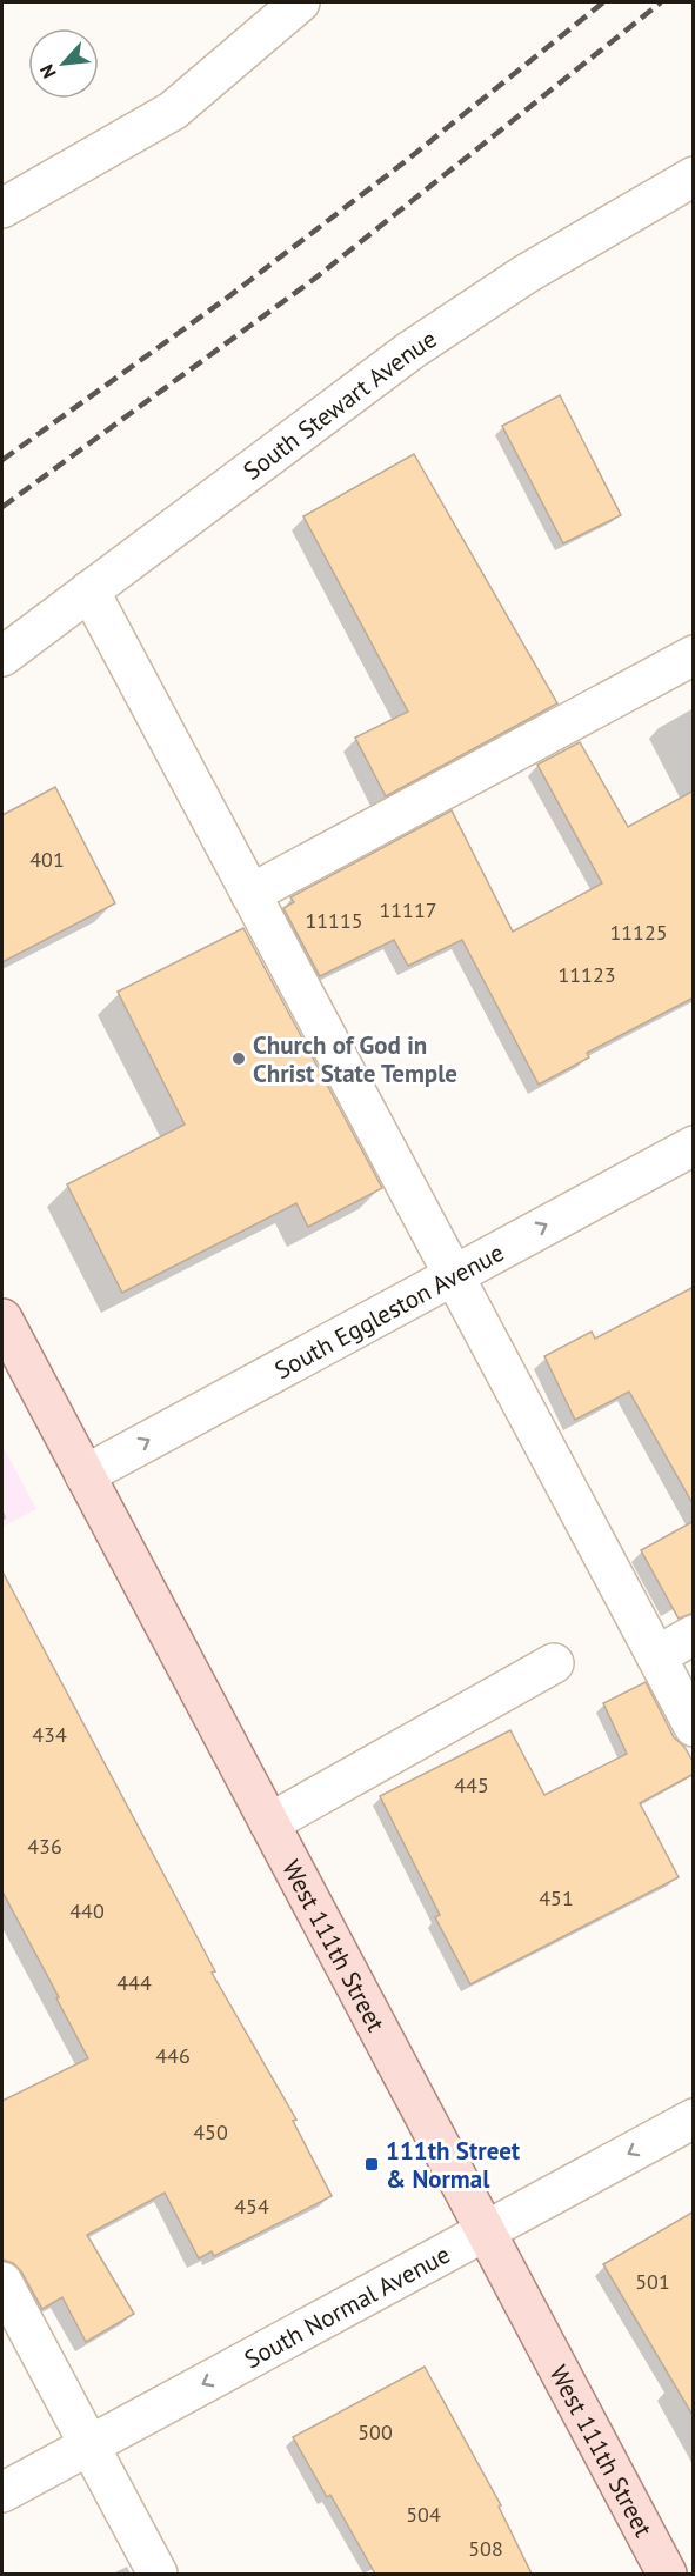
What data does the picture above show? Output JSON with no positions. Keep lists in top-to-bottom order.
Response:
{
  "streets": {
    "main road": ["West 111th Street"],
    "street": ["South Stewart Avenue", "South Eggleston Avenue", "South Normal Avenue"]
  },
  "crossings": [
    ["South Eggleston Avenue", "West 111th Street"],
    ["West 111th Street", "South Normal Avenue"]
  ],
  "one_way": ["South Eggleston Avenue", "South Normal Avenue"],
  "places": {
    "other": ["Church of God in Christ State Temple"],
    "transit": ["111th Street & Normal"]
  },
  "house_numbers": [
    "401",
    "11117",
    "11115",
    "11125",
    "11123",
    "434",
    "445",
    "436",
    "451",
    "440",
    "444",
    "446",
    "450",
    "454",
    "501",
    "500",
    "504",
    "508"
  ],
  "north": "bottom left"
}
